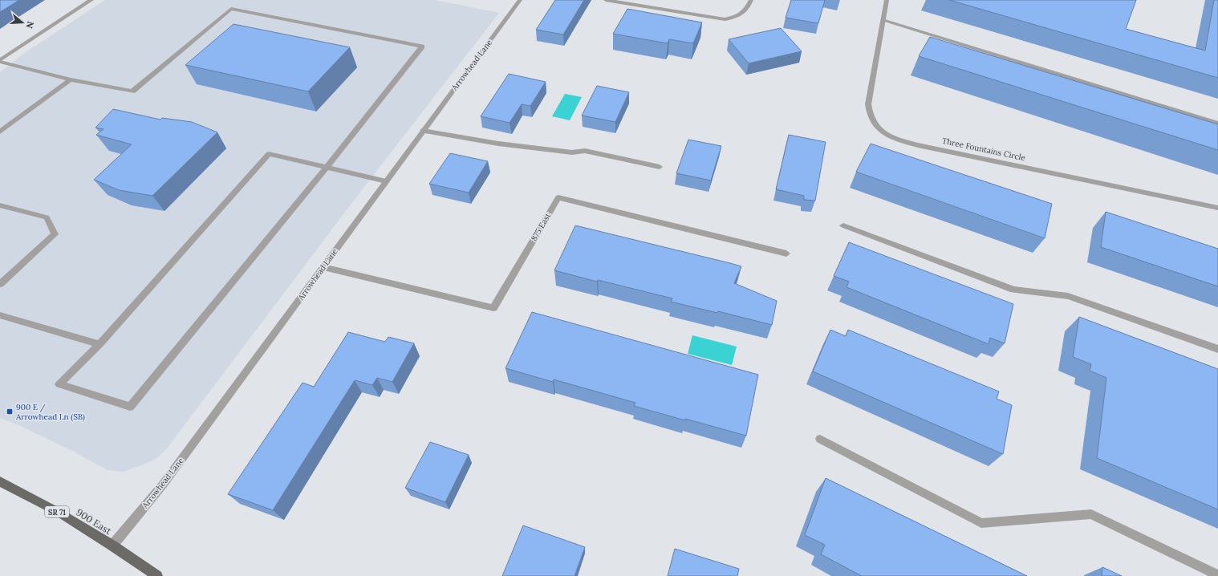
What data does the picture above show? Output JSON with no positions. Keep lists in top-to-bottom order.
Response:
{
  "streets": {
    "main road": ["SR 71", "900 East"],
    "street": ["Arrowhead Lane", "Three Fountains Circle", "875 East"]
  },
  "crossings": [
    ["Arrowhead Lane", "875 East"],
    ["Arrowhead Lane", "900 East"]
  ],
  "places": {
    "transit": ["900 E / Arrowhead Ln (SB)"]
  },
  "north": "right"
}
